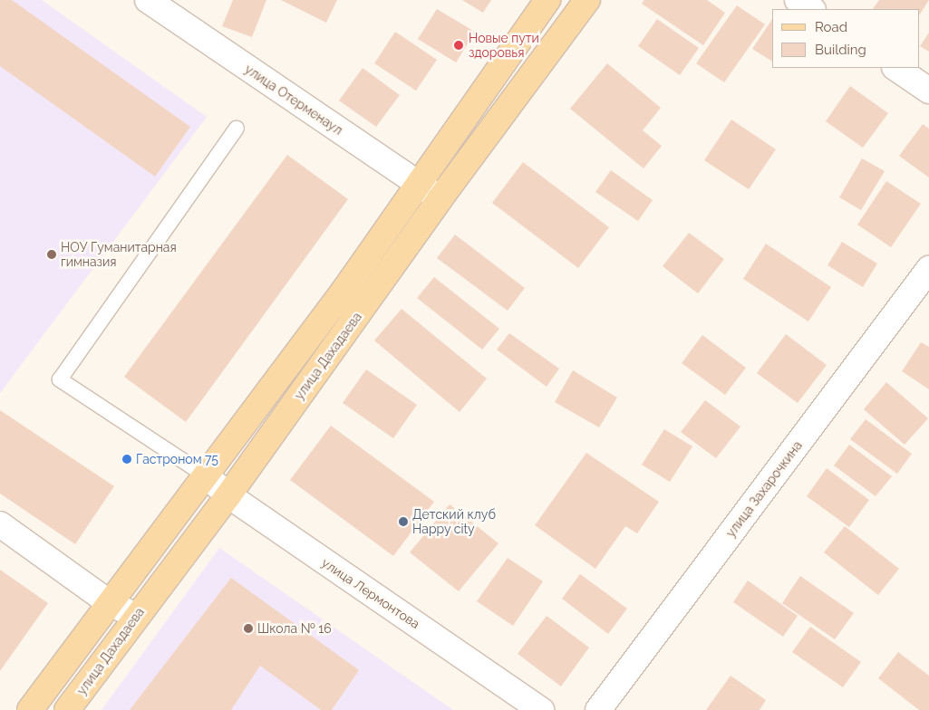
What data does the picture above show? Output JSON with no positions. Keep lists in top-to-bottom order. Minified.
{"streets":{"main road":["улица Дахадаева"],"street":["улица Отерменаул","улица Захарочкина","улица Лермонтова"]},"crossings":[["улица Отерменаул","улица Дахадаева"],["улица Дахадаева","улица Лермонтова"]],"places":["Новые пути здоровья","НОУ Гуманитарная гимназия","Гастроном 75","Детский клуб Happy city","Школа № 16"],"legend":["Road","Building"]}
